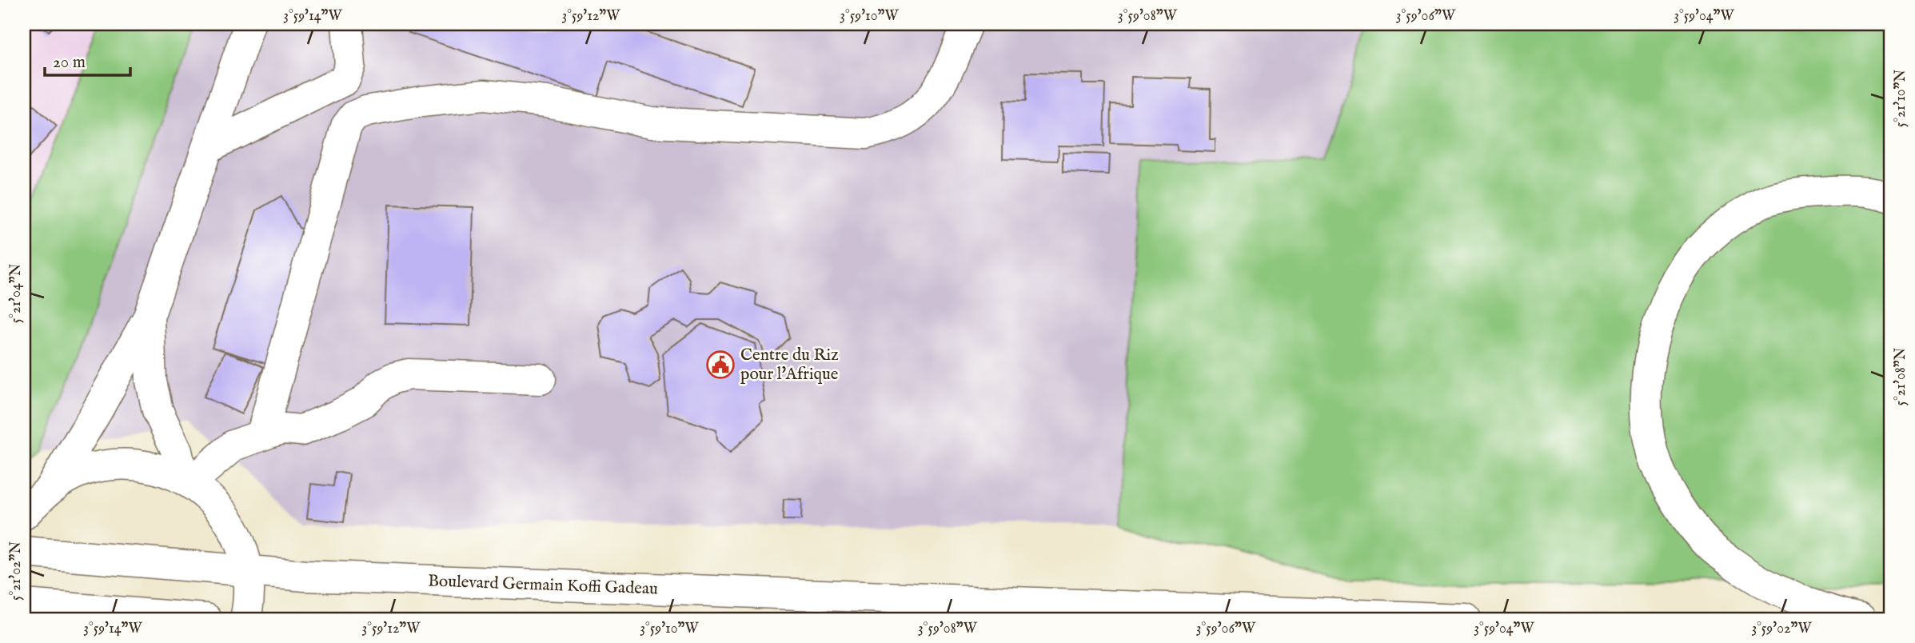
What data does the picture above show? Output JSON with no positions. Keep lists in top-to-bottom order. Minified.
{"streets":{"main road":["Boulevard Germain Koffi Gadeau"]},"places":{"public building":["Centre du Riz pour l'Afrique"]},"scale_bar":"20 m","coordinates":["3°59'14\"W","3°59'12\"W","3°59'10\"W","3°59'08\"W","3°59'06\"W","3°59'04\"W","5°21'10\"N","5°21'04\"N","5°21'08\"N","5°21'02\"N","3°59'02\"W"]}
